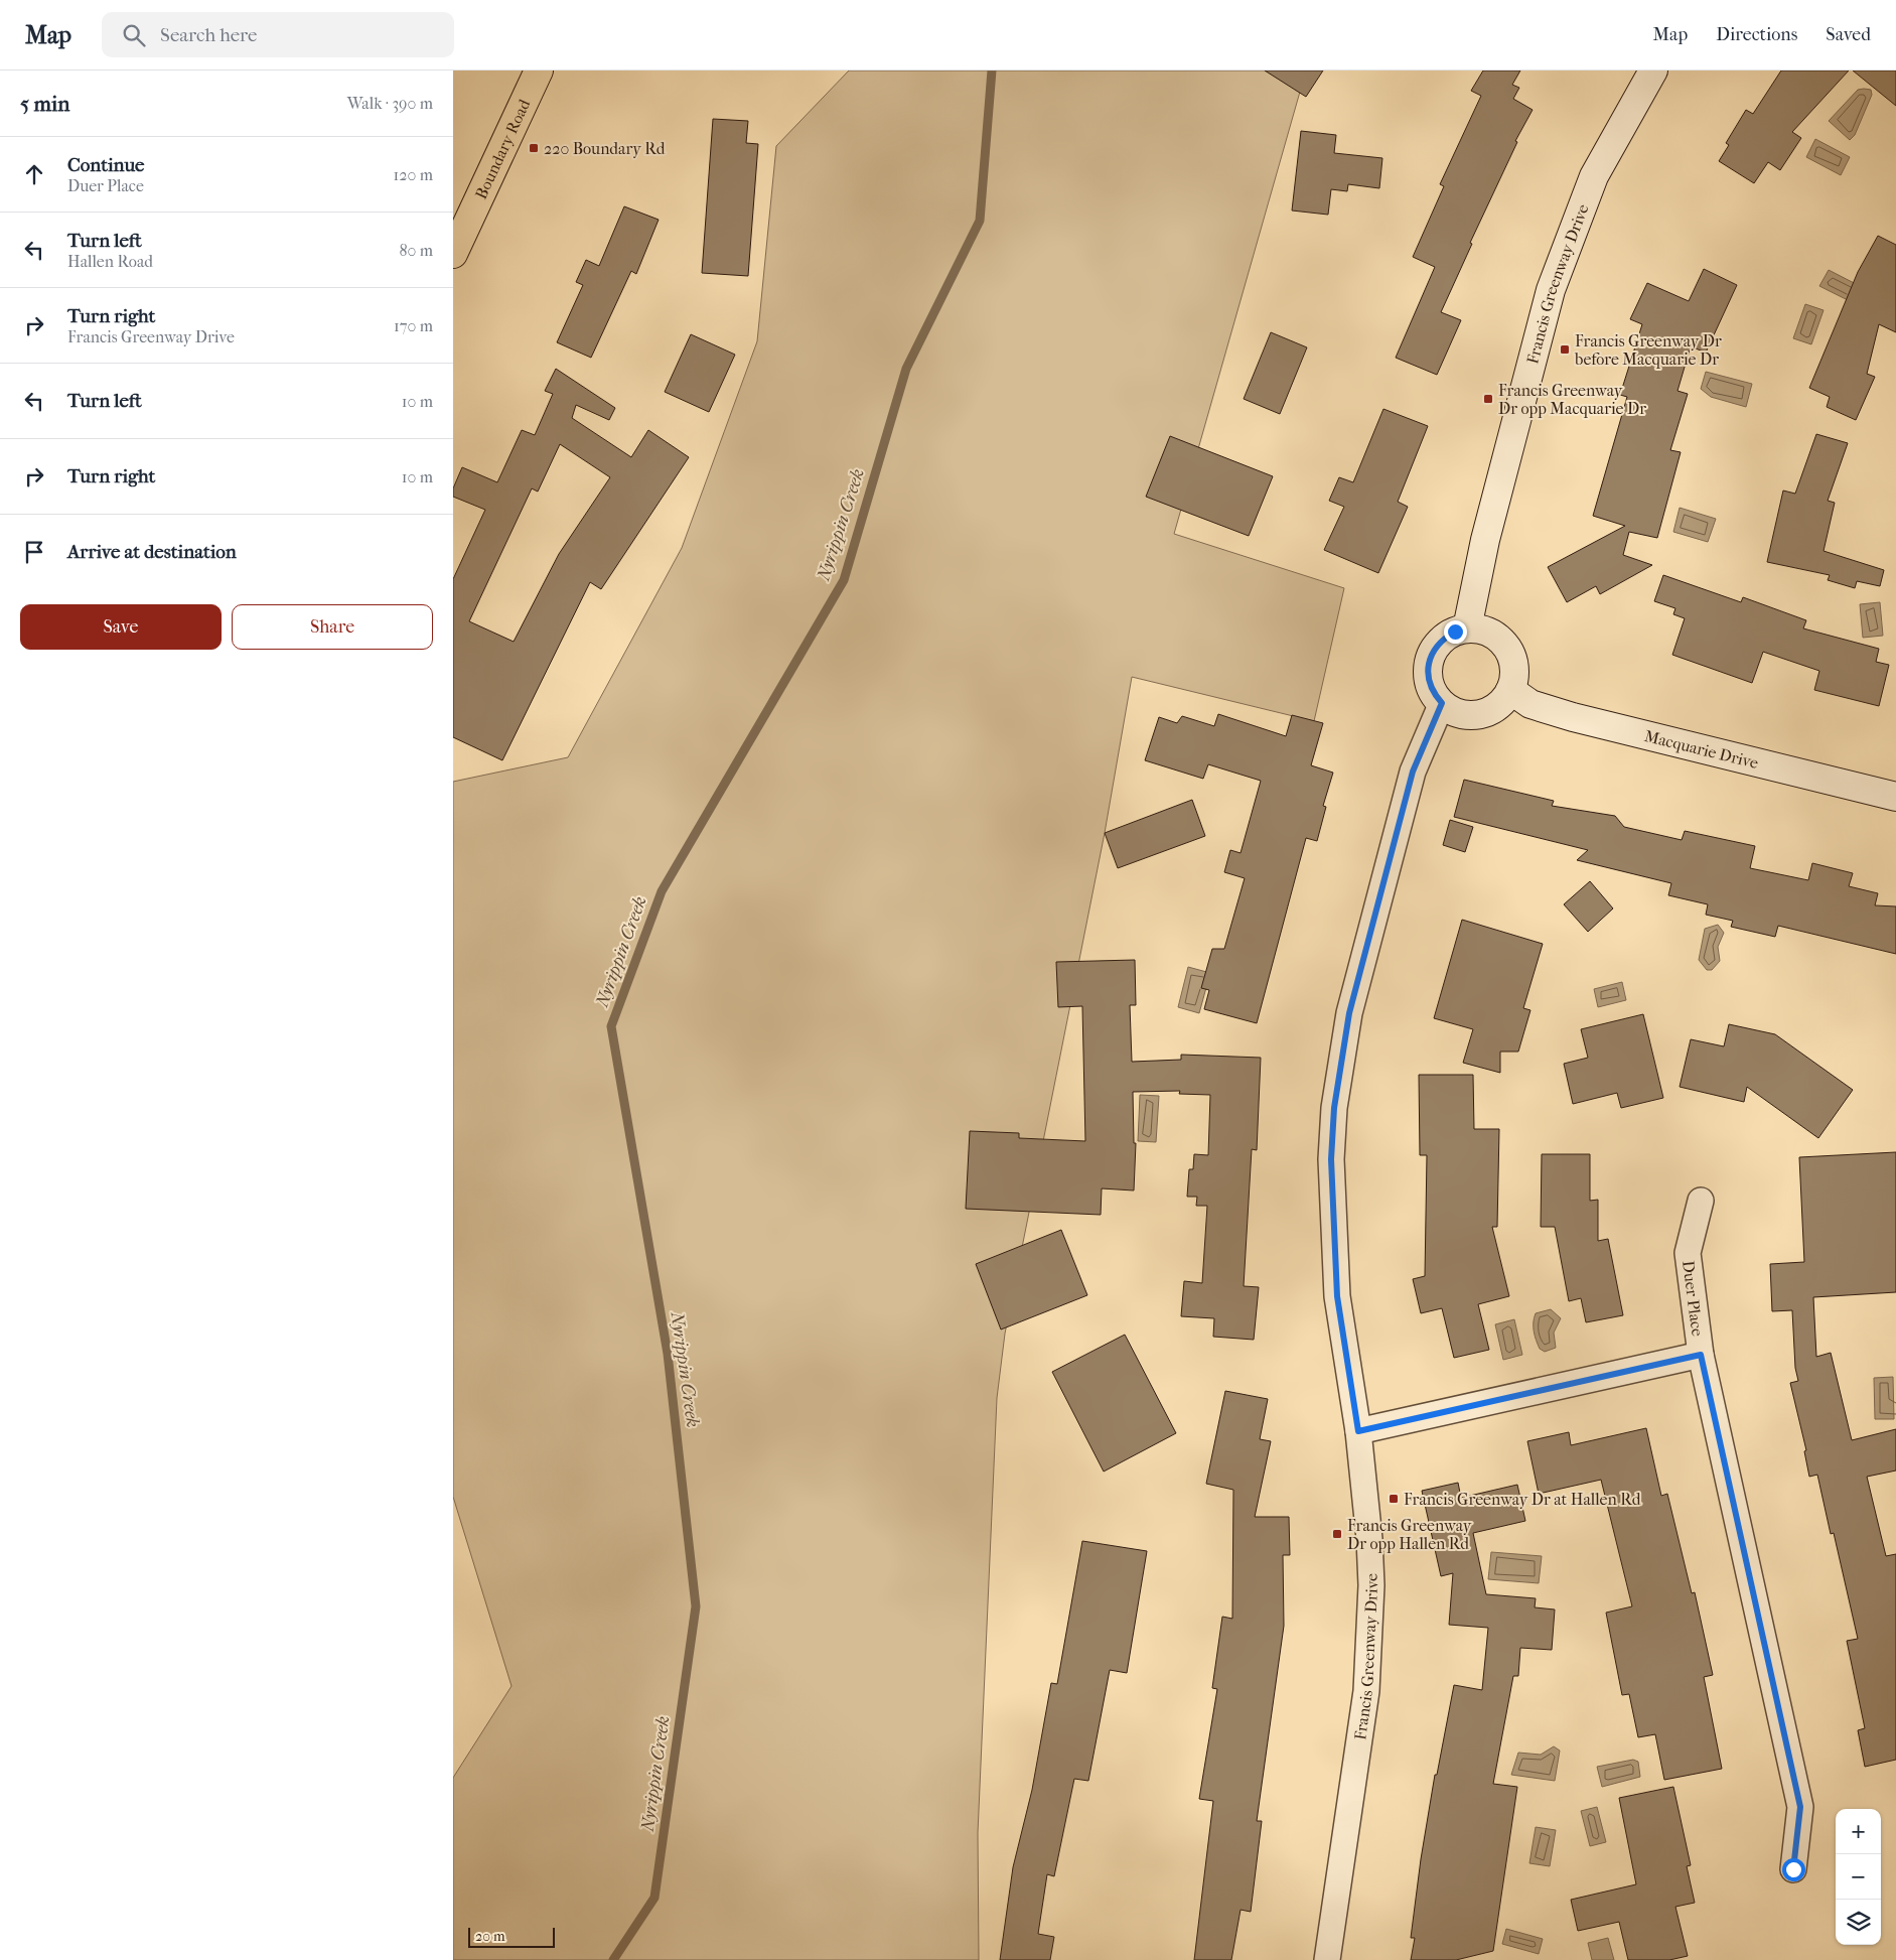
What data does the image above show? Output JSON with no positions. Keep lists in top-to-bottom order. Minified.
{"streets":{"main road":["Boundary Road","Francis Greenway Drive","Macquarie Drive"],"street":["Duer Place"]},"crossings":[["Francis Greenway Drive","Macquarie Drive"]],"water":["Nyrippin Creek"],"places":{"transit":["220 Boundary Rd","Francis Greenway Dr before Macquarie Dr","Francis Greenway Dr opp Macquarie Dr","Francis Greenway Dr at Hallen Rd","Francis Greenway Dr opp Hallen Rd"]},"scale_bar":"20 m","page":{"header":"Map","search":"Search here","nav":["Map","Directions","Saved"],"heading":["5 min","Walk · 390 m"],"list":[["Continue","Duer Place","120 m"],["Turn left","Hallen Road","80 m"],["Turn right","Francis Greenway Drive","170 m"],["Turn left","10 m"],["Turn right","10 m"],"Arrive at destination"],"buttons":["Save","Share"],"map_buttons":["+","−"],"scale":"20 m"}}
